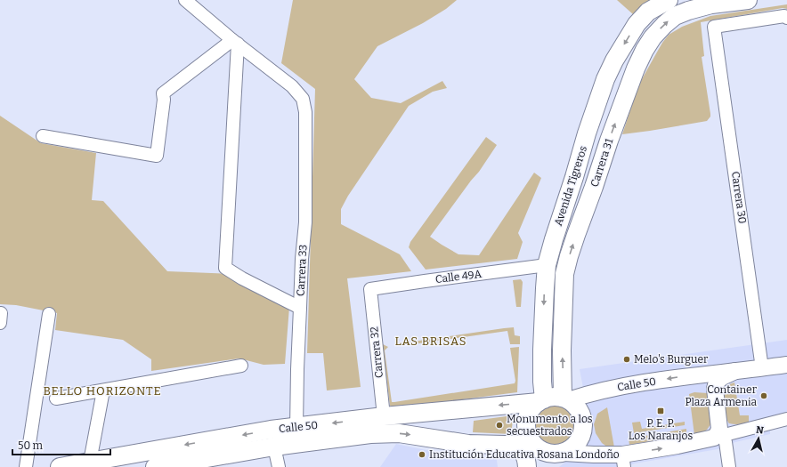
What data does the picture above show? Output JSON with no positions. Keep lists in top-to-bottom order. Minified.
{"streets":{"main road":["Carrera 31","Avenida Tigreros","Calle 50"],"street":["Carrera 30","Carrera 33","Calle 49A","Carrera 32"]},"crossings":[["Carrera 31","Avenida Tigreros"],["Carrera 31","Calle 50"],["Avenida Tigreros","Calle 49A"],["Avenida Tigreros","Calle 50"],["Carrera 30","Calle 50"],["Carrera 33","Calle 50"],["Calle 49A","Carrera 32"],["Carrera 32","Calle 50"]],"one_way":["Carrera 31","Avenida Tigreros"],"districts":["LAS BRISAS","BELLO HORIZONTE"],"places":{"other":["Melo's Burguer","Container Plaza Armenia","Monumento a los secuestrados","Institución Educativa Rosana Londoño"],"transit":["P. E. P. Los Naranjos"]},"scale_bar":"50 m","north":"top"}
